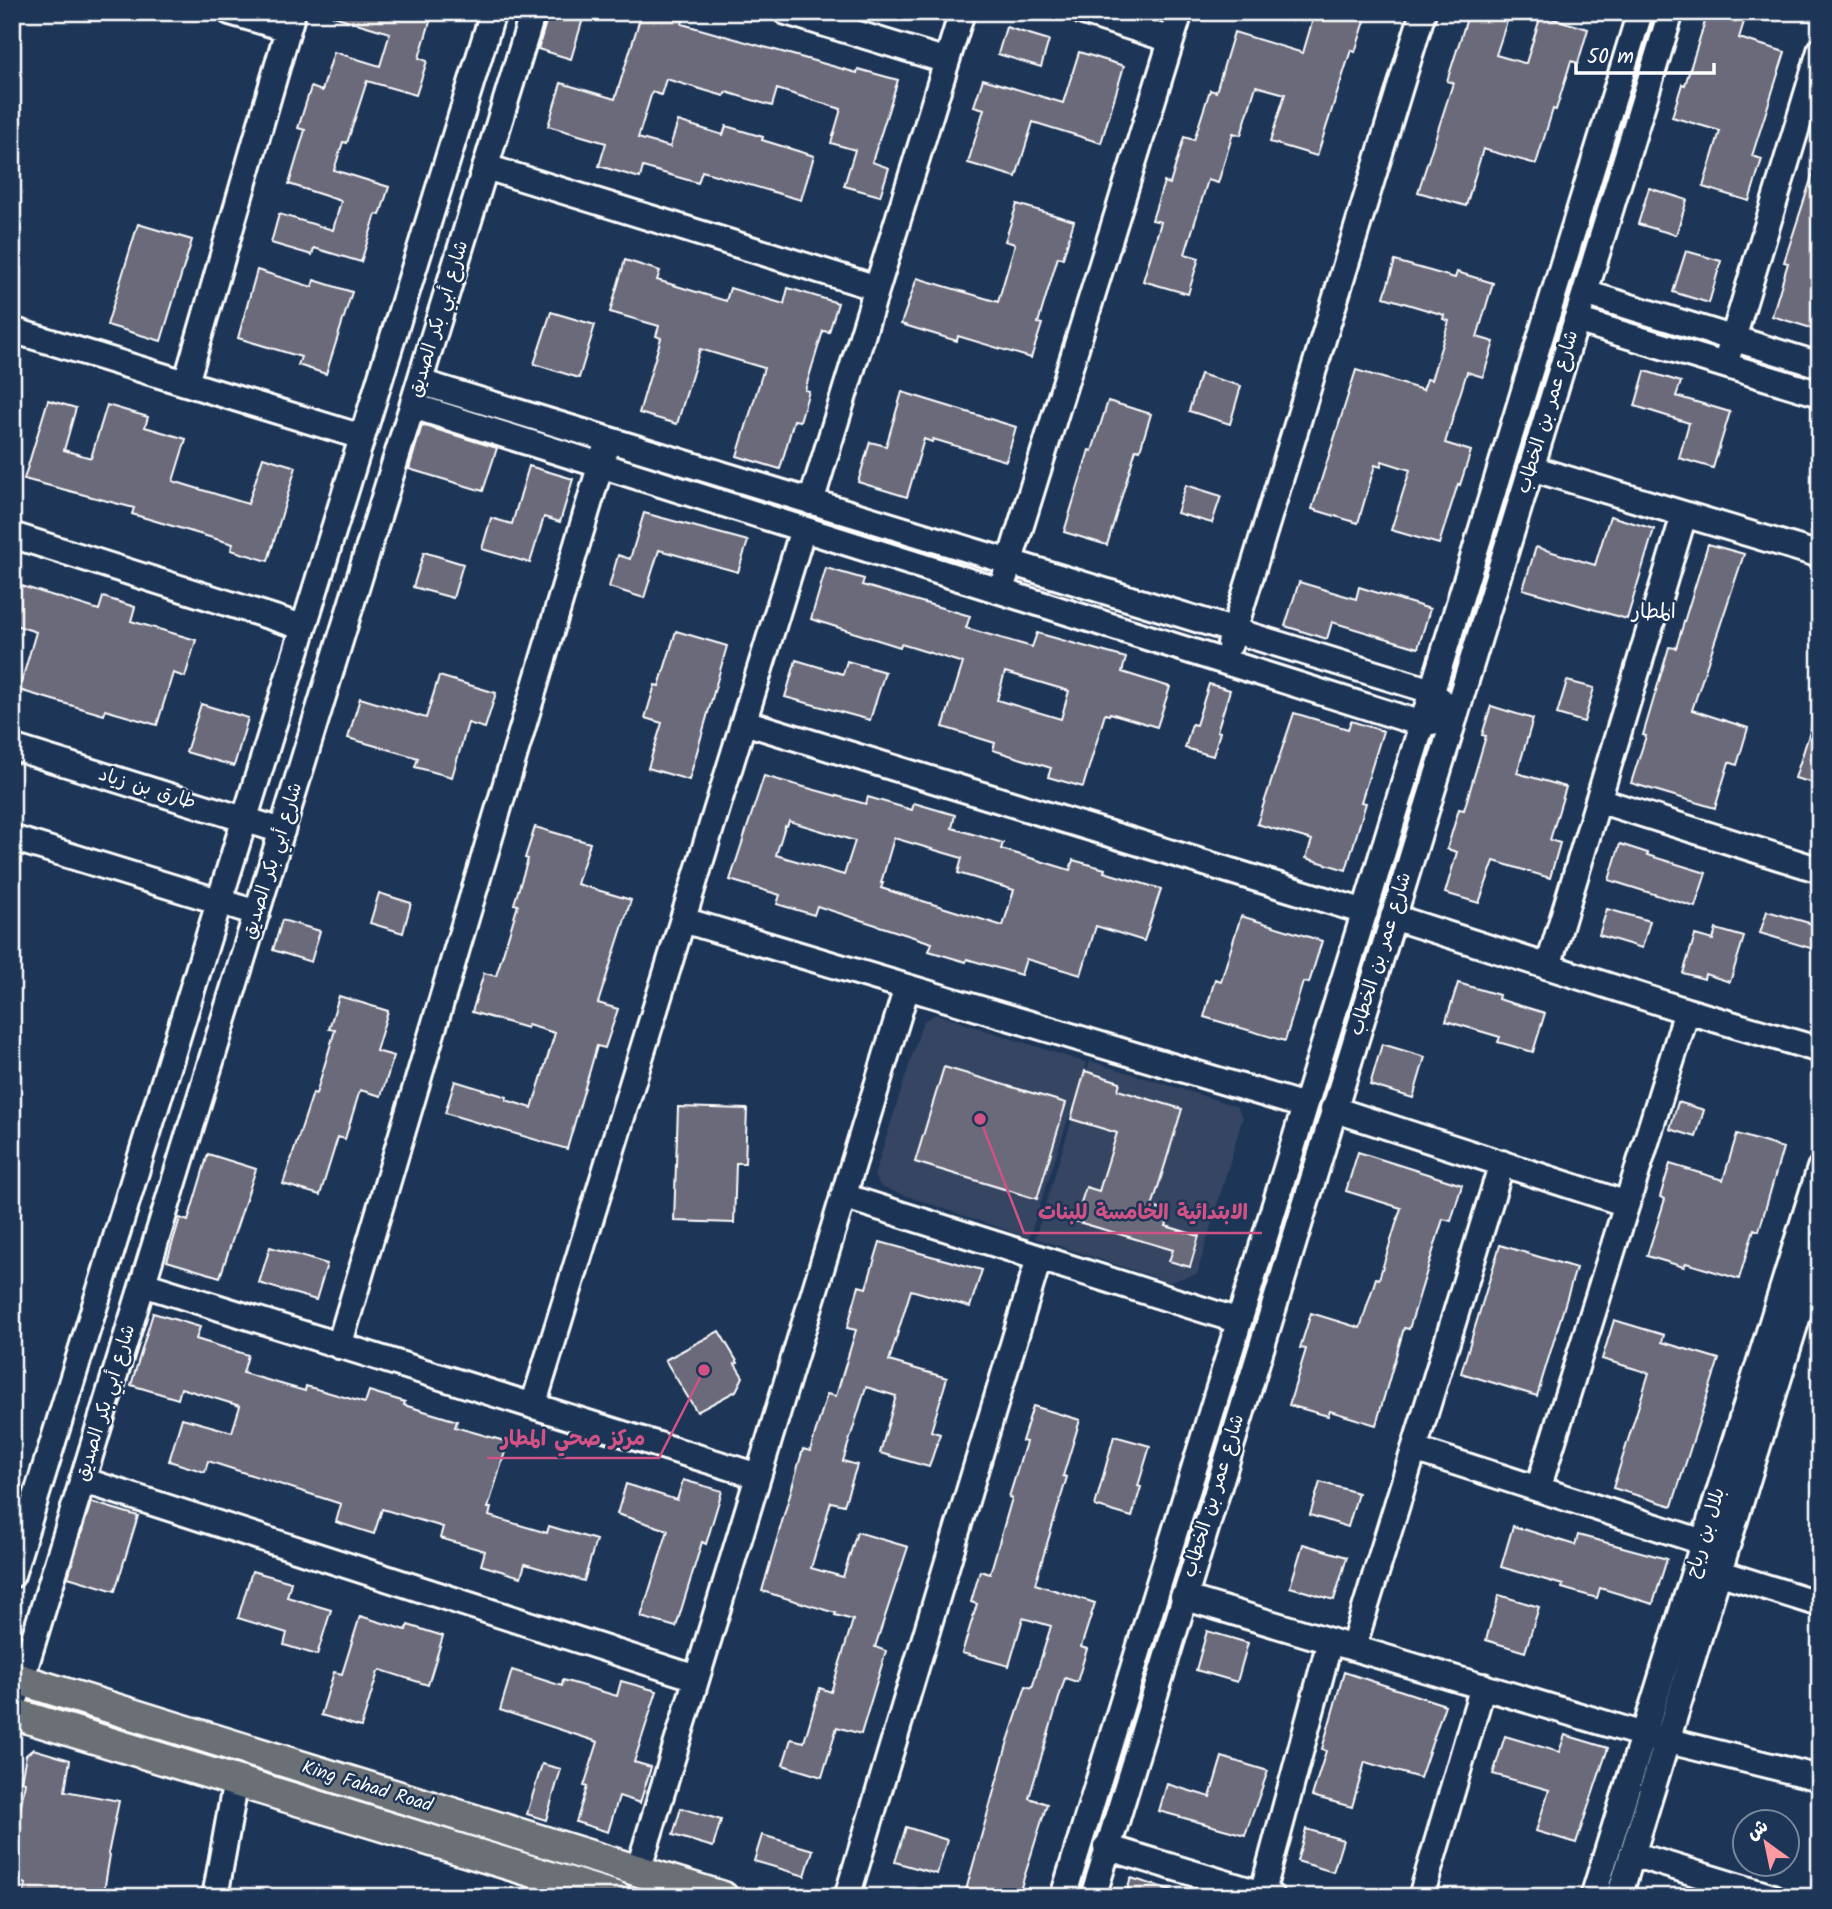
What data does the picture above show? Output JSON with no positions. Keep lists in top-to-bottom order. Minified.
{"streets":{"main road":["King Fahad Road"],"street":["شارع أبي بكر الصديق","شارع عمر بن الخطاب","طارق بن زياد","بلال بن رباح"]},"crossings":[["شارع أبي بكر الصديق","طارق بن زياد"],["شارع أبي بكر الصديق","King Fahad Road"]],"districts":["المطار"],"places":["الابتدائية الخامسة للبنات","مركز صحي المطار"],"scale_bar":"50 m","north":"top left"}
